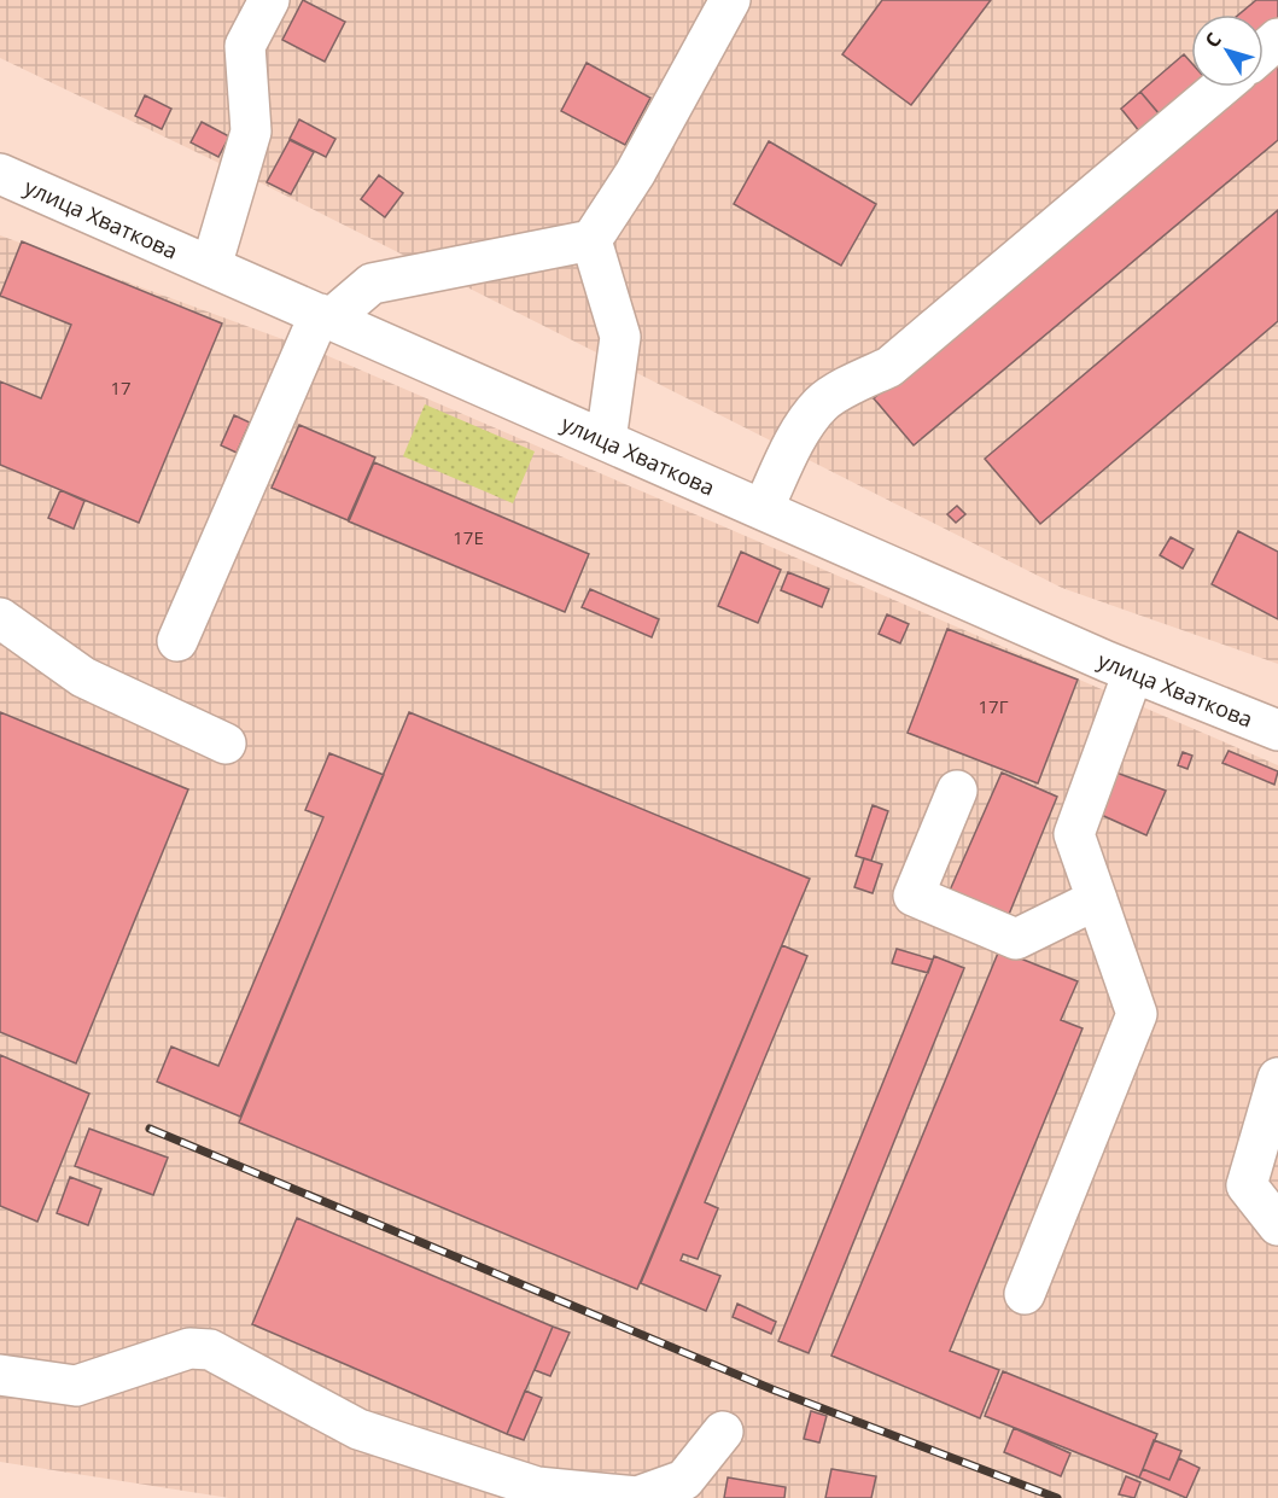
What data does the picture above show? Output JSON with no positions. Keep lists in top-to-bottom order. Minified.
{"streets":{"street":["улица Хваткова"]},"house_numbers":["17","17Е","17Г"],"north":"top left"}
